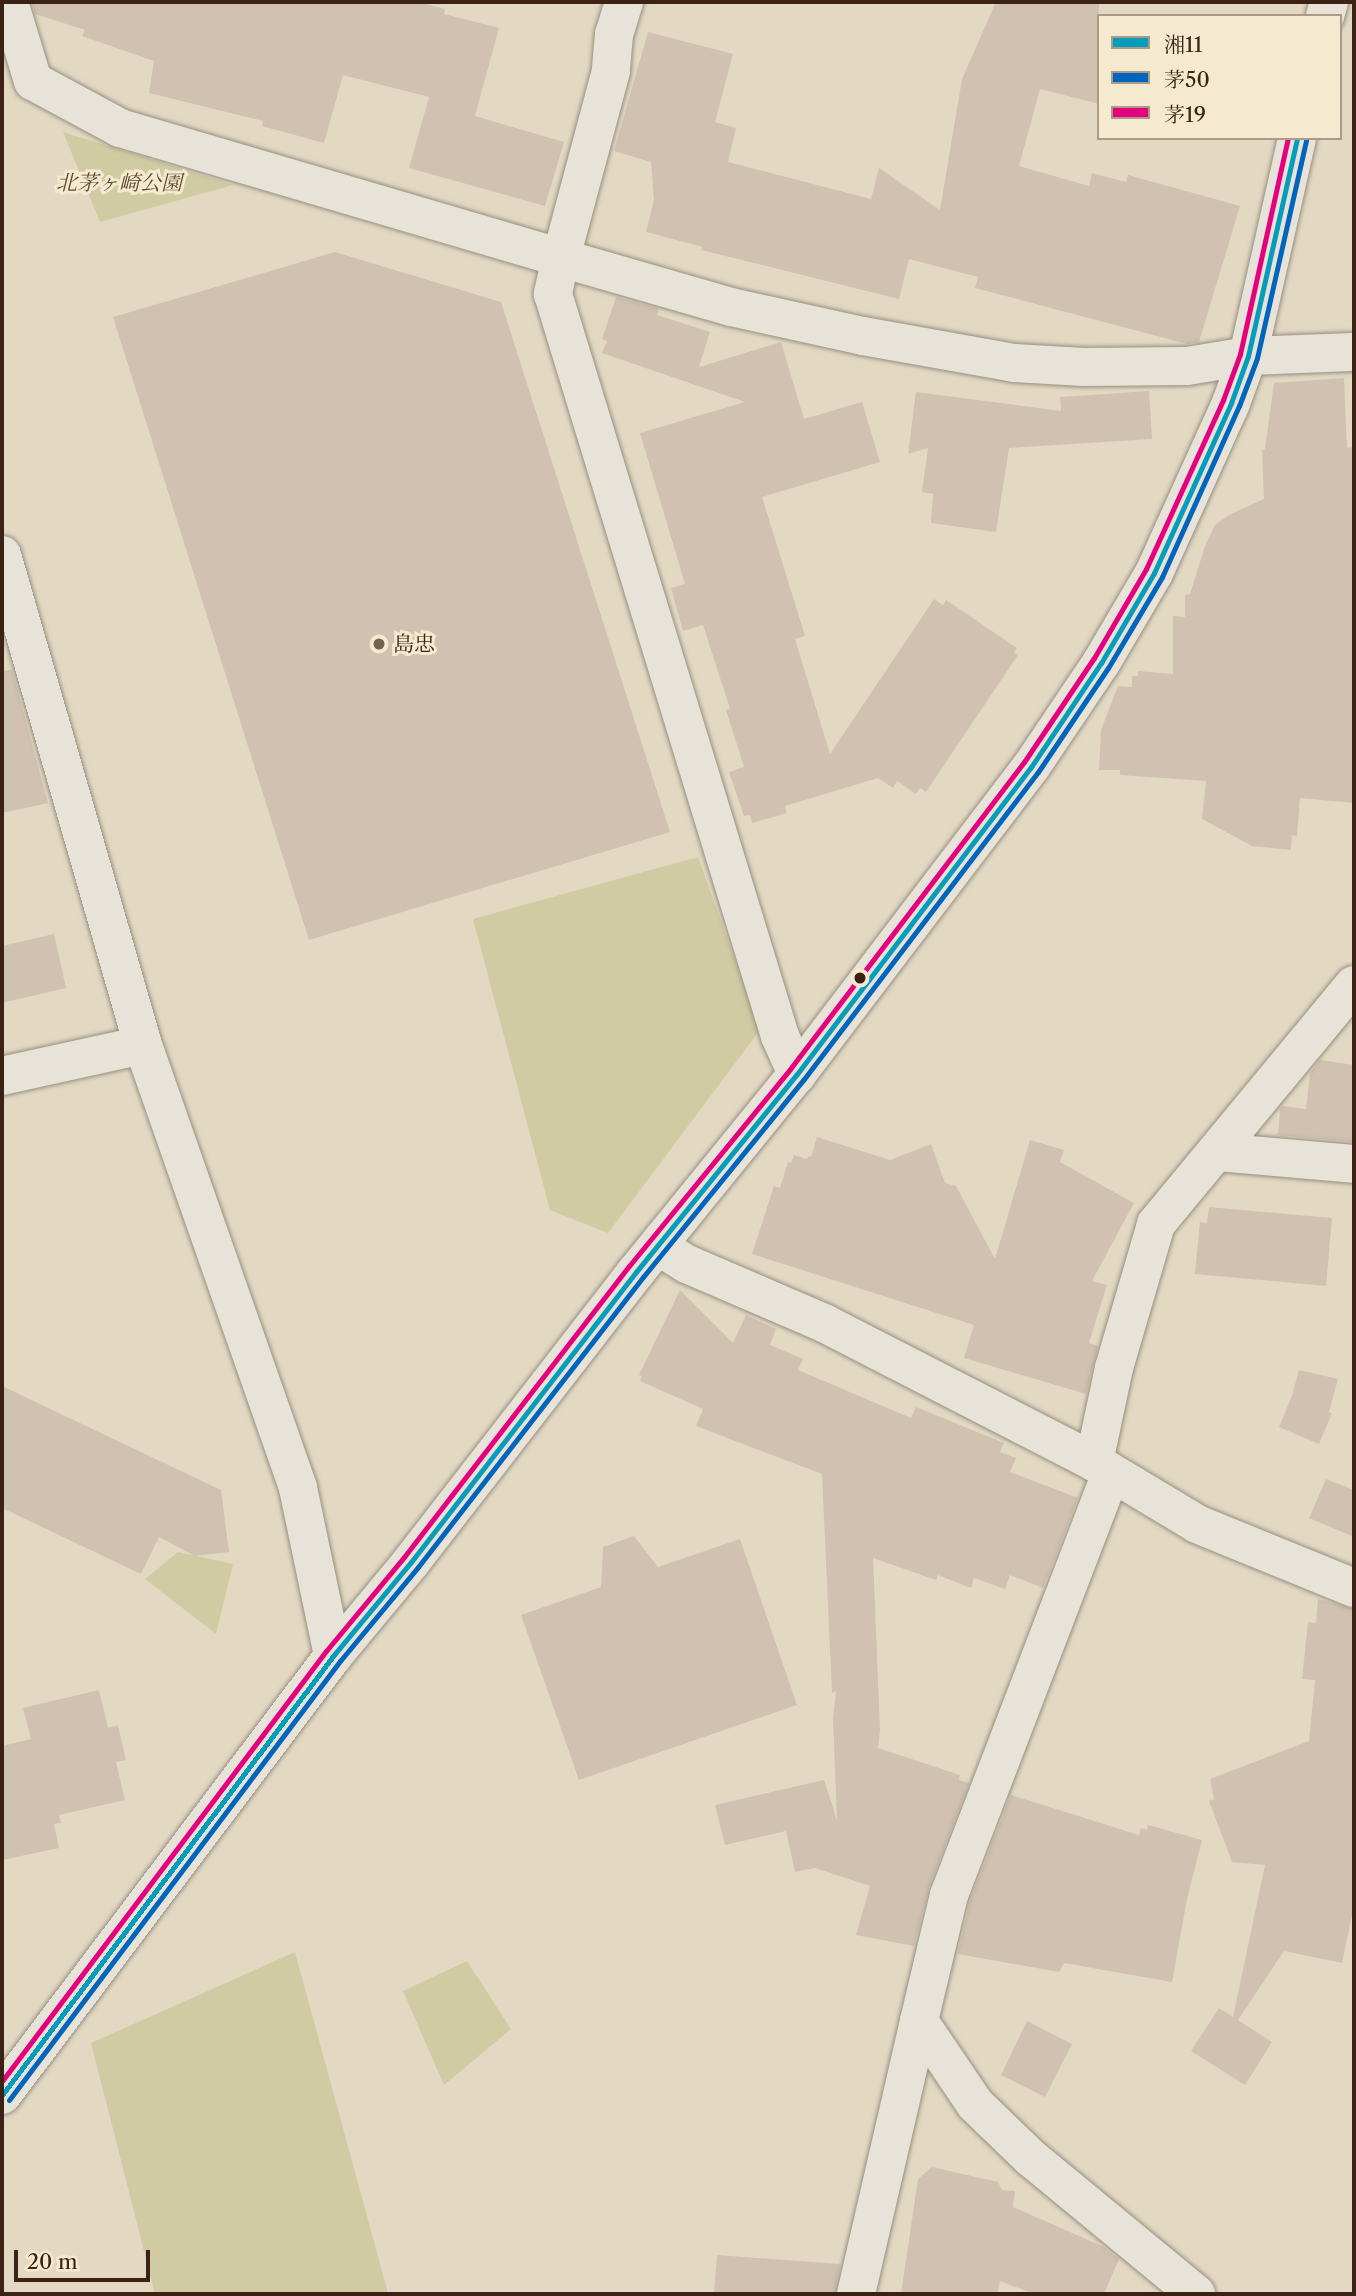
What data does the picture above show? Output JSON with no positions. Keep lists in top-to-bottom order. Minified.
{"parks":["北茅ヶ崎公園"],"places":["島忠"],"lines":["transit line 湘11","transit line 茅50","transit line 茅19"],"legend":["湘11","茅50","茅19"],"scale_bar":"20 m"}
